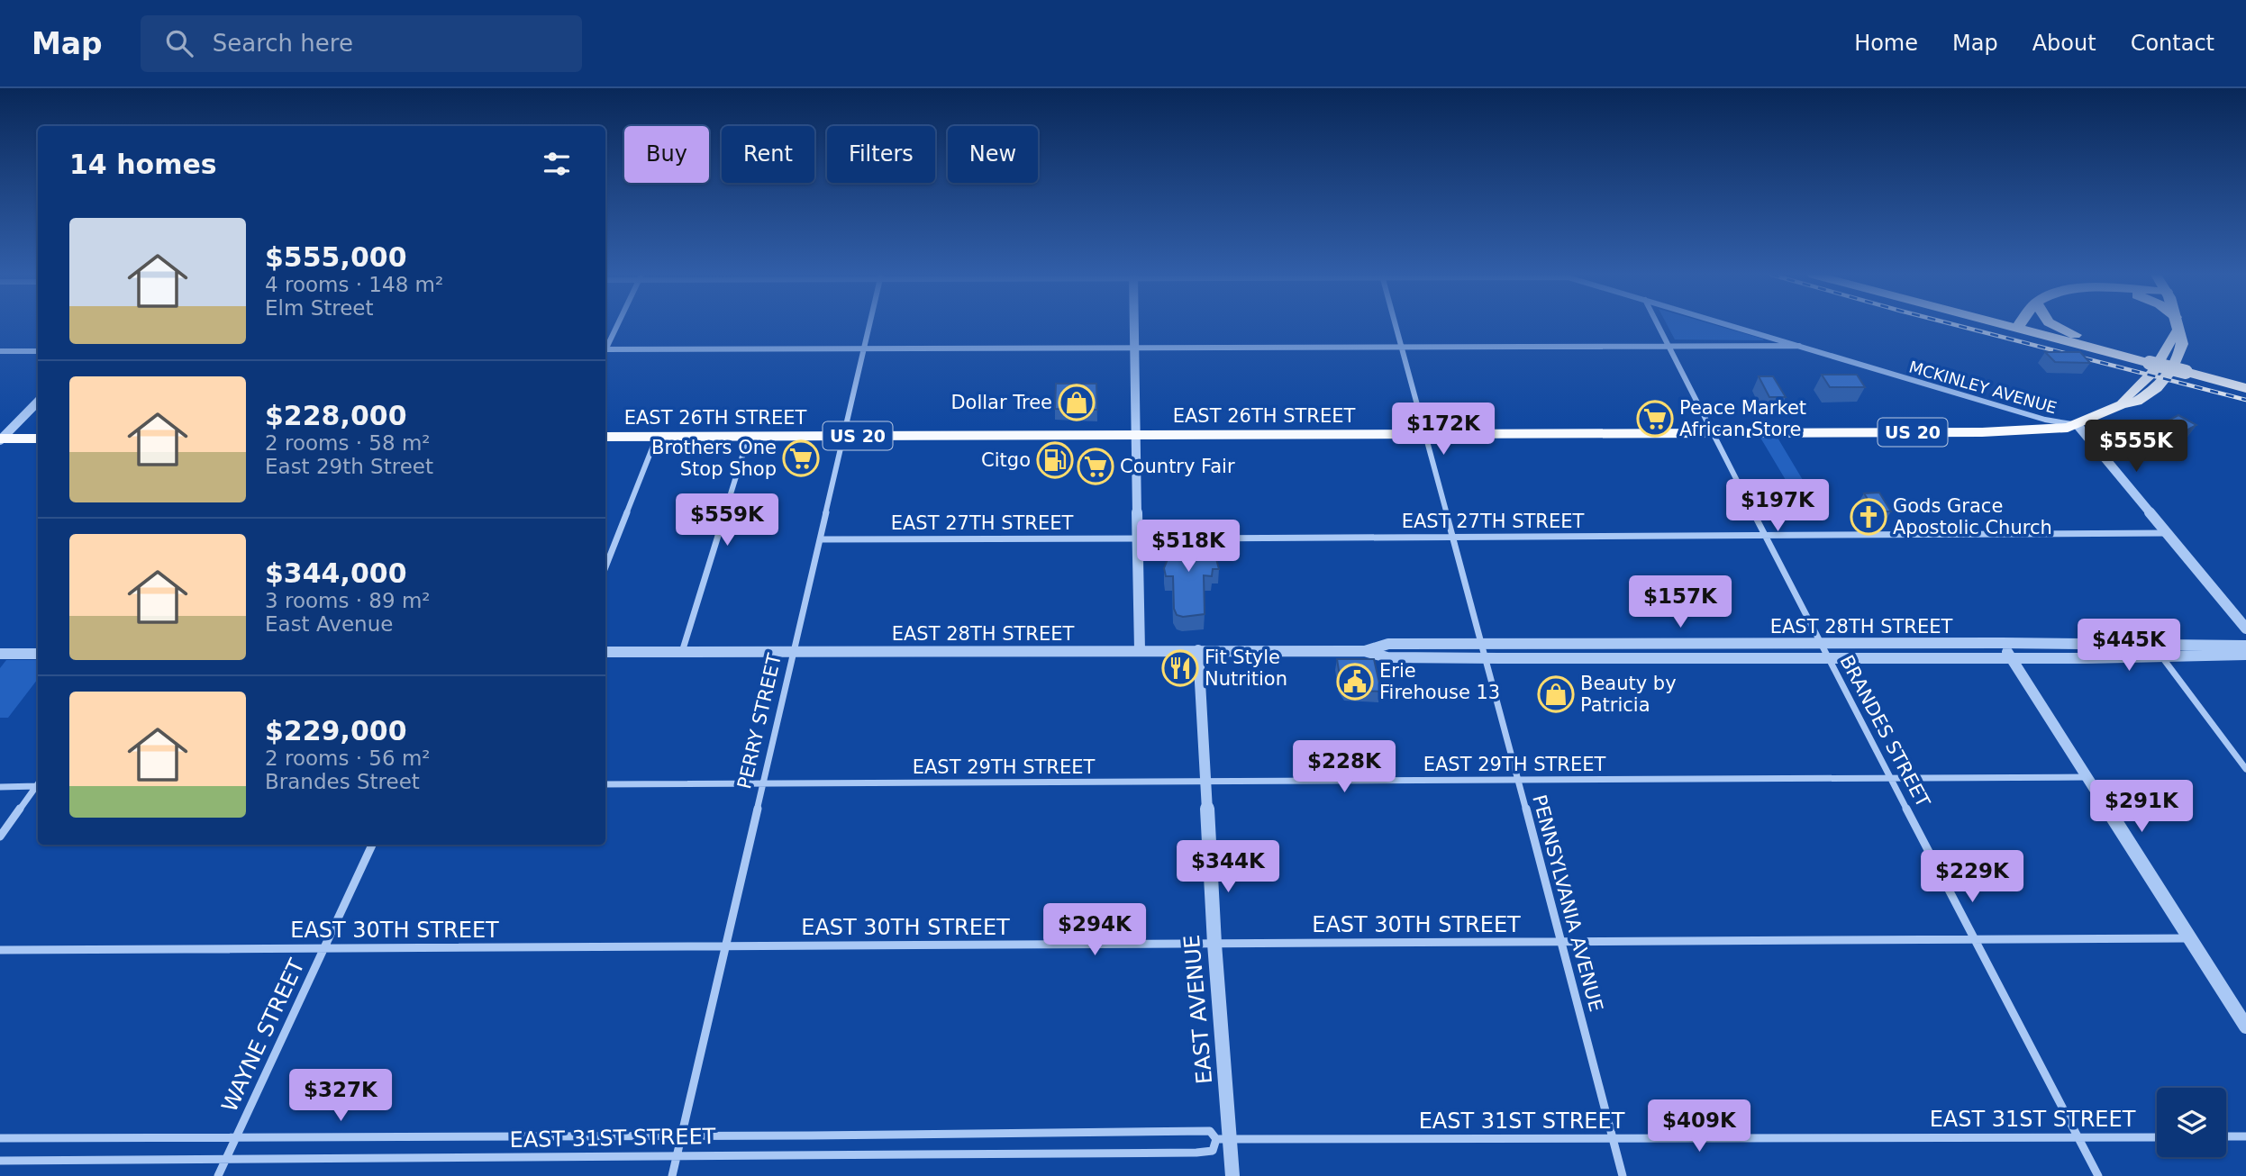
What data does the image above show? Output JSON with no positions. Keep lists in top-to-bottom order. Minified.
{"streets":{"main road":["EAST 26TH STREET","US 20"],"street":["MCKINLEY AVENUE","EAST 27TH STREET","EAST 28TH STREET","PERRY STREET","BRANDES STREET","EAST 29TH STREET","PENNSYLVANIA AVENUE","EAST 30TH STREET","EAST AVENUE","WAYNE STREET","EAST 31ST STREET"]},"crossings":[["MCKINLEY AVENUE","EAST 26TH STREET"],["MCKINLEY AVENUE","US 20"],["EAST 26TH STREET","US 20"],["EAST 26TH STREET","PERRY STREET"],["EAST 26TH STREET","BRANDES STREET"],["EAST 26TH STREET","PENNSYLVANIA AVENUE"],["EAST 27TH STREET","PERRY STREET"],["EAST 27TH STREET","BRANDES STREET"],["EAST 27TH STREET","PENNSYLVANIA AVENUE"],["EAST 28TH STREET","PERRY STREET"],["EAST 28TH STREET","BRANDES STREET"],["EAST 28TH STREET","PENNSYLVANIA AVENUE"],["EAST 28TH STREET","EAST AVENUE"],["PERRY STREET","EAST 29TH STREET"],["PERRY STREET","EAST 30TH STREET"],["PERRY STREET","EAST 31ST STREET"],["BRANDES STREET","EAST 29TH STREET"],["BRANDES STREET","EAST 30TH STREET"],["BRANDES STREET","EAST 31ST STREET"],["EAST 29TH STREET","PENNSYLVANIA AVENUE"],["EAST 29TH STREET","EAST AVENUE"],["PENNSYLVANIA AVENUE","EAST 30TH STREET"],["PENNSYLVANIA AVENUE","EAST 31ST STREET"],["EAST 30TH STREET","EAST AVENUE"],["EAST 30TH STREET","WAYNE STREET"],["EAST AVENUE","EAST 31ST STREET"],["WAYNE STREET","EAST 31ST STREET"]],"places":{"shop":["Dollar Tree","Beauty by Patricia"],"supermarket":["Peace Market African Store","Brothers One Stop Shop","Country Fair"],"fuel station":["Citgo"],"church":["Gods Grace Apostolic Church"],"restaurant":["Fit Style Nutrition"],"public building":["Erie Firehouse 13"]},"page":{"header":"Map","search":"Search here","nav":["Home","Map","About","Contact"],"chip":["Buy","Rent","Filters","New"],"heading":"14 homes","list":[{"name":"$555,000","note":"4 rooms · 148 m² · Elm Street"},{"name":"$228,000","note":"2 rooms · 58 m² · East 29th Street"},{"name":"$344,000","note":"3 rooms · 89 m² · East Avenue"},{"name":"$229,000","note":"2 rooms · 56 m² · Brandes Street"}],"price":["$172K","$555K","$197K","$559K","$518K","$157K","$445K","$228K","$291K","$344K","$229K","$294K","$327K","$409K"]}}
